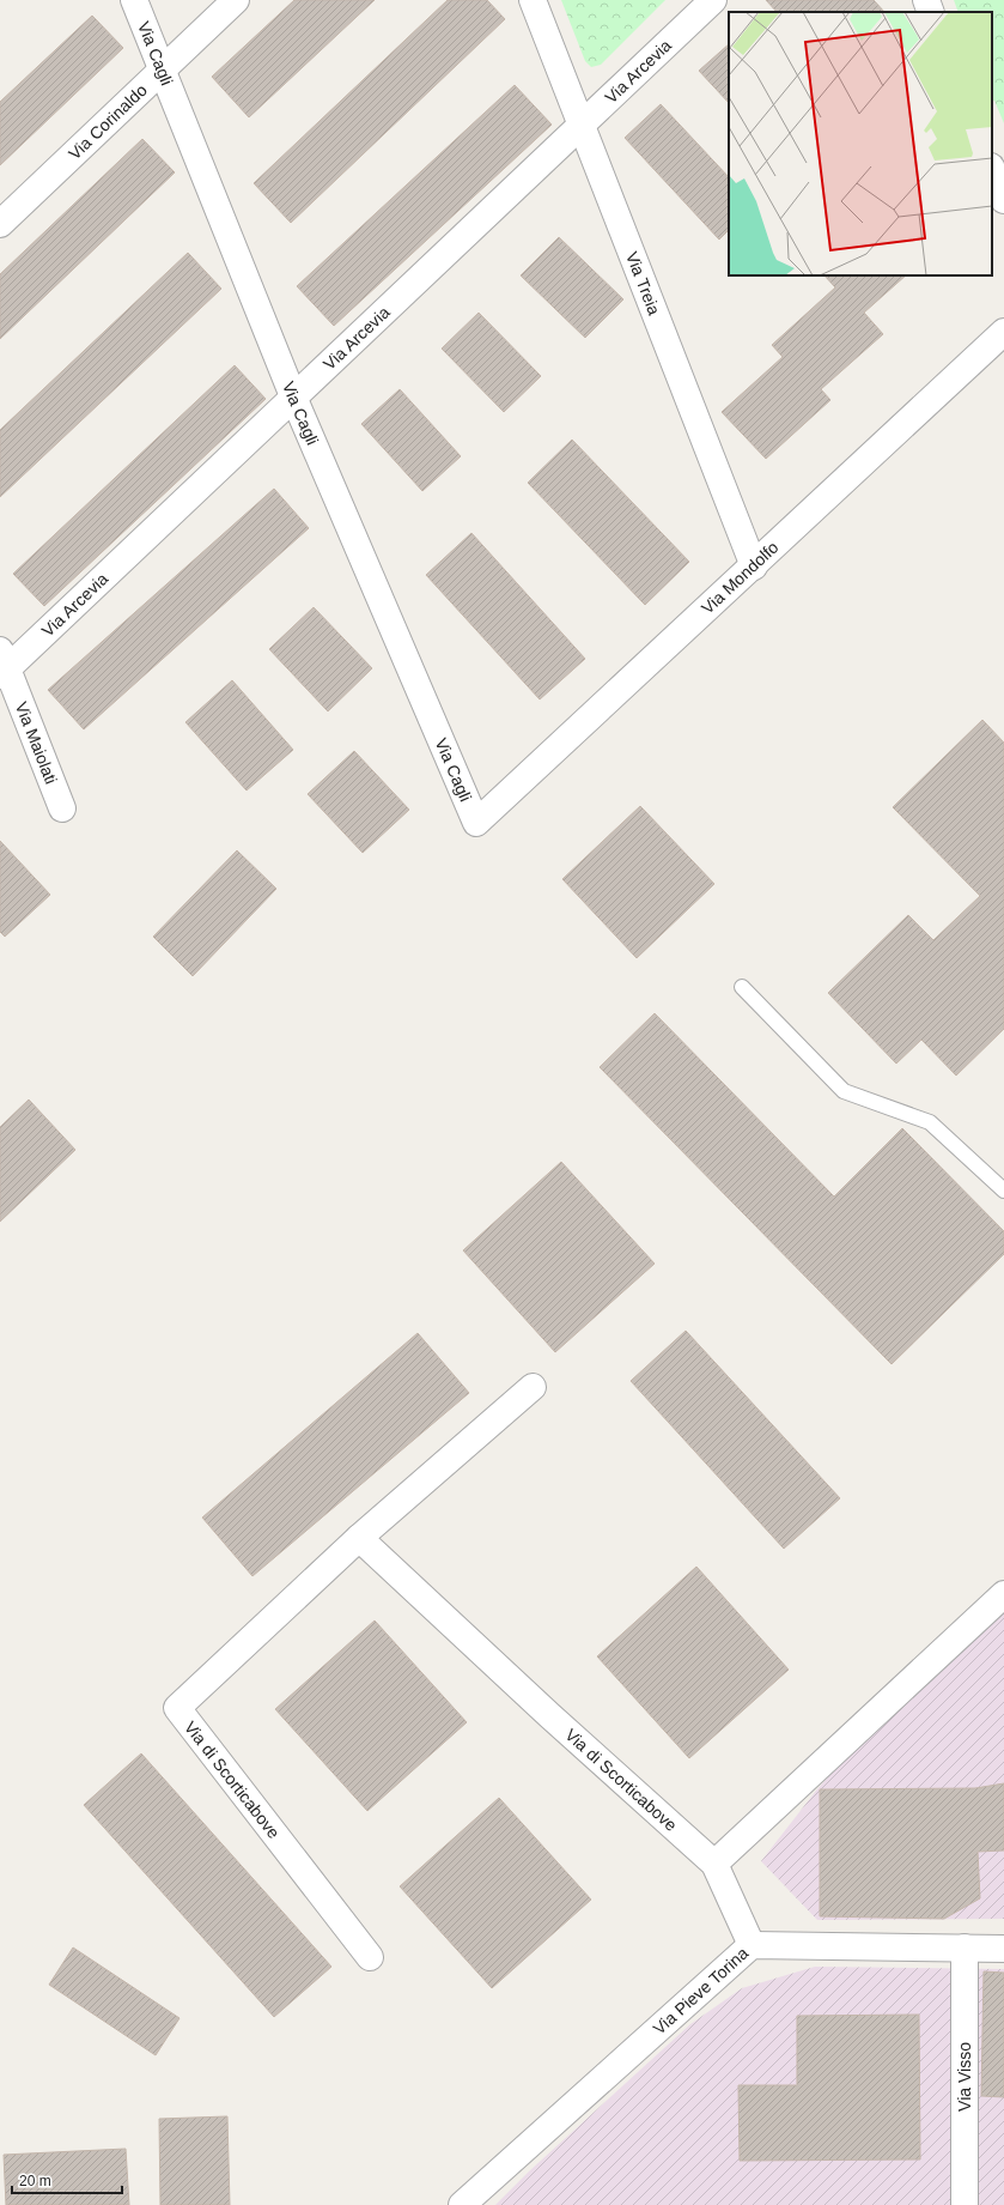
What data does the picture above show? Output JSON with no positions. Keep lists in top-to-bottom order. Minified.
{"streets":{"street":["Via Cagli","Via Arcevia","Via Corinaldo","Via Treia","Via Mondolfo","Via Maiolati","Via di Scorticabove","Via Pieve Torina","Via Visso"]},"crossings":[["Via Cagli","Via Arcevia"],["Via Cagli","Via Corinaldo"],["Via Cagli","Via Mondolfo"],["Via Arcevia","Via Treia"],["Via Arcevia","Via Maiolati"],["Via Treia","Via Mondolfo"],["Via di Scorticabove","Via Pieve Torina"],["Via Pieve Torina","Via Visso"]],"scale_bar":"20 m"}
